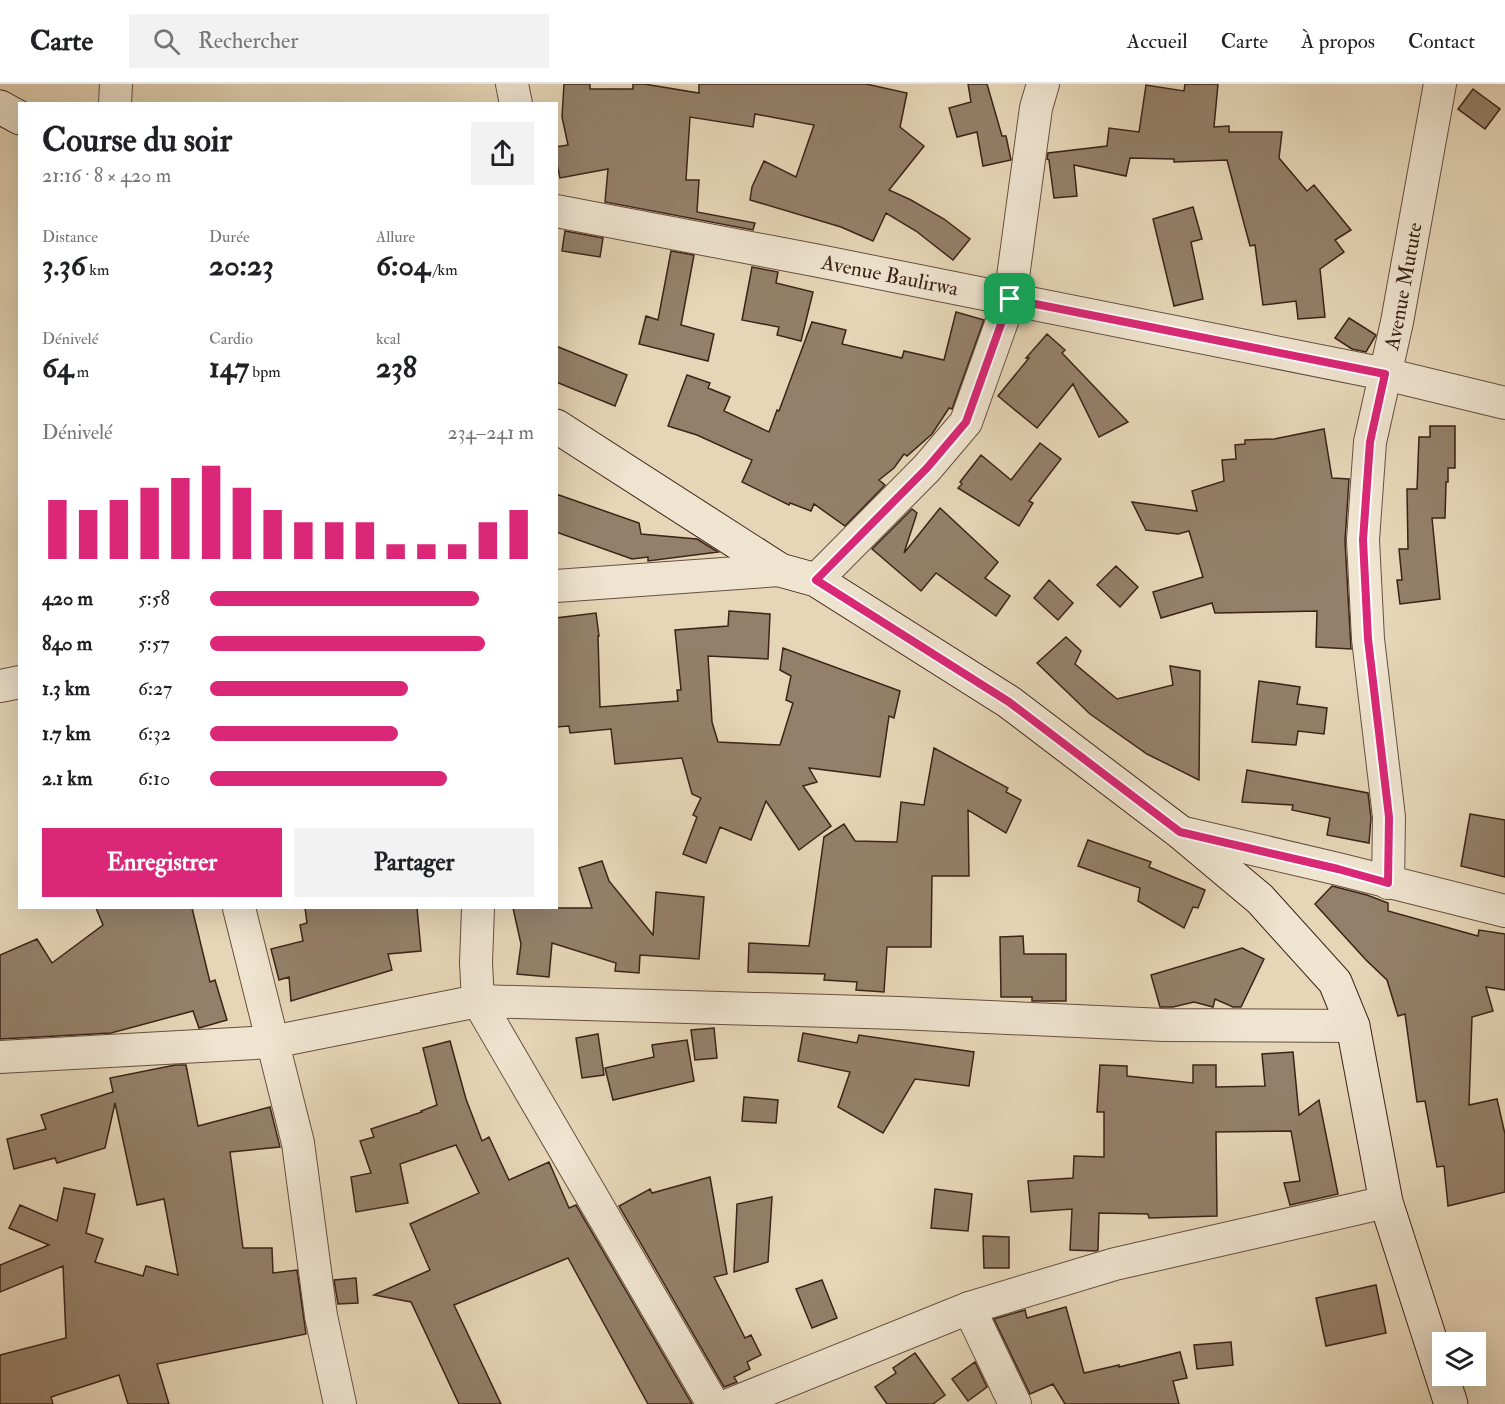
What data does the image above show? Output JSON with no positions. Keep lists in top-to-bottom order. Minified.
{"streets":{"street":["Avenue Baulirwa","Avenue Mutute"]},"crossings":[["Avenue Baulirwa","Avenue Mutute"]],"page":{"header":"Carte","search":"Rechercher","nav":["Accueil","Carte","À propos","Contact"],"heading":["Course du soir","21:16 · 8 × 420 m"],"stats":[["Distance","3.36 km"],["Durée","20:23"],["Allure","6:04 /km"],["Dénivelé","64 m"],["Cardio","147 bpm"],["kcal","238"]],"chart":["Dénivelé","234–241 m"],"list":[{"name":"420 m","note":"5:58"},{"name":"840 m","note":"5:57"},{"name":"1.3 km","note":"6:27"},{"name":"1.7 km","note":"6:32"},{"name":"2.1 km","note":"6:10"}],"buttons":["Enregistrer","Partager"]}}
